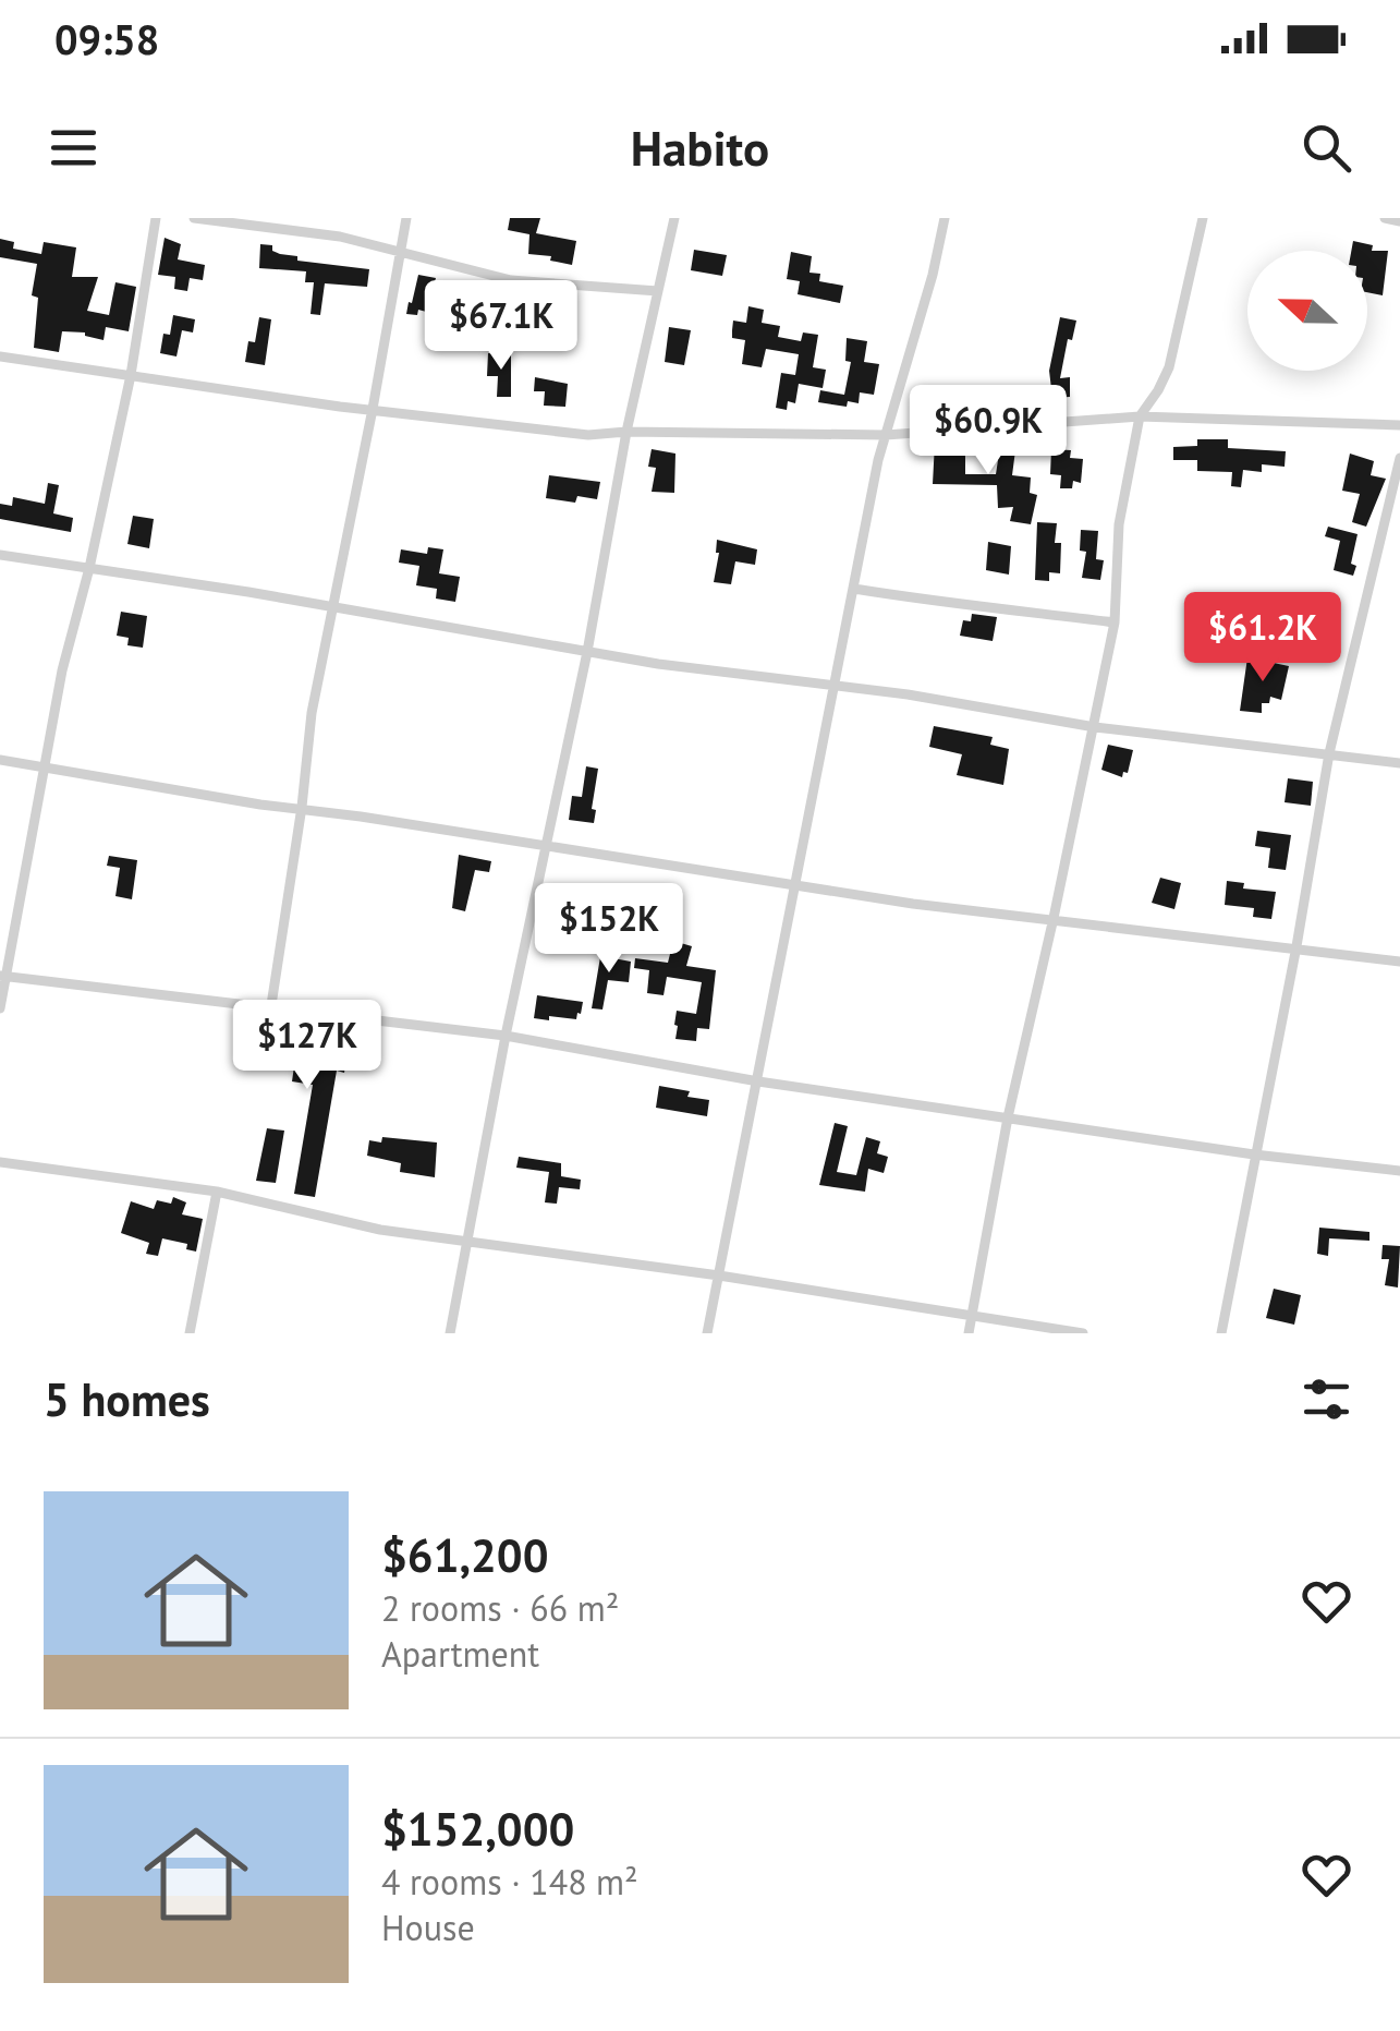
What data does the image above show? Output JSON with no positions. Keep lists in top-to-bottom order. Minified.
{"north":"left","page":{"status":"09:58","header":"Habito","price":["$67.1K","$60.9K","$61.2K","$152K","$127K"],"heading":"5 homes","list":[{"name":"$61,200","note":"2 rooms · 66 m² · Apartment"},{"name":"$152,000","note":"4 rooms · 148 m² · House"}]}}
